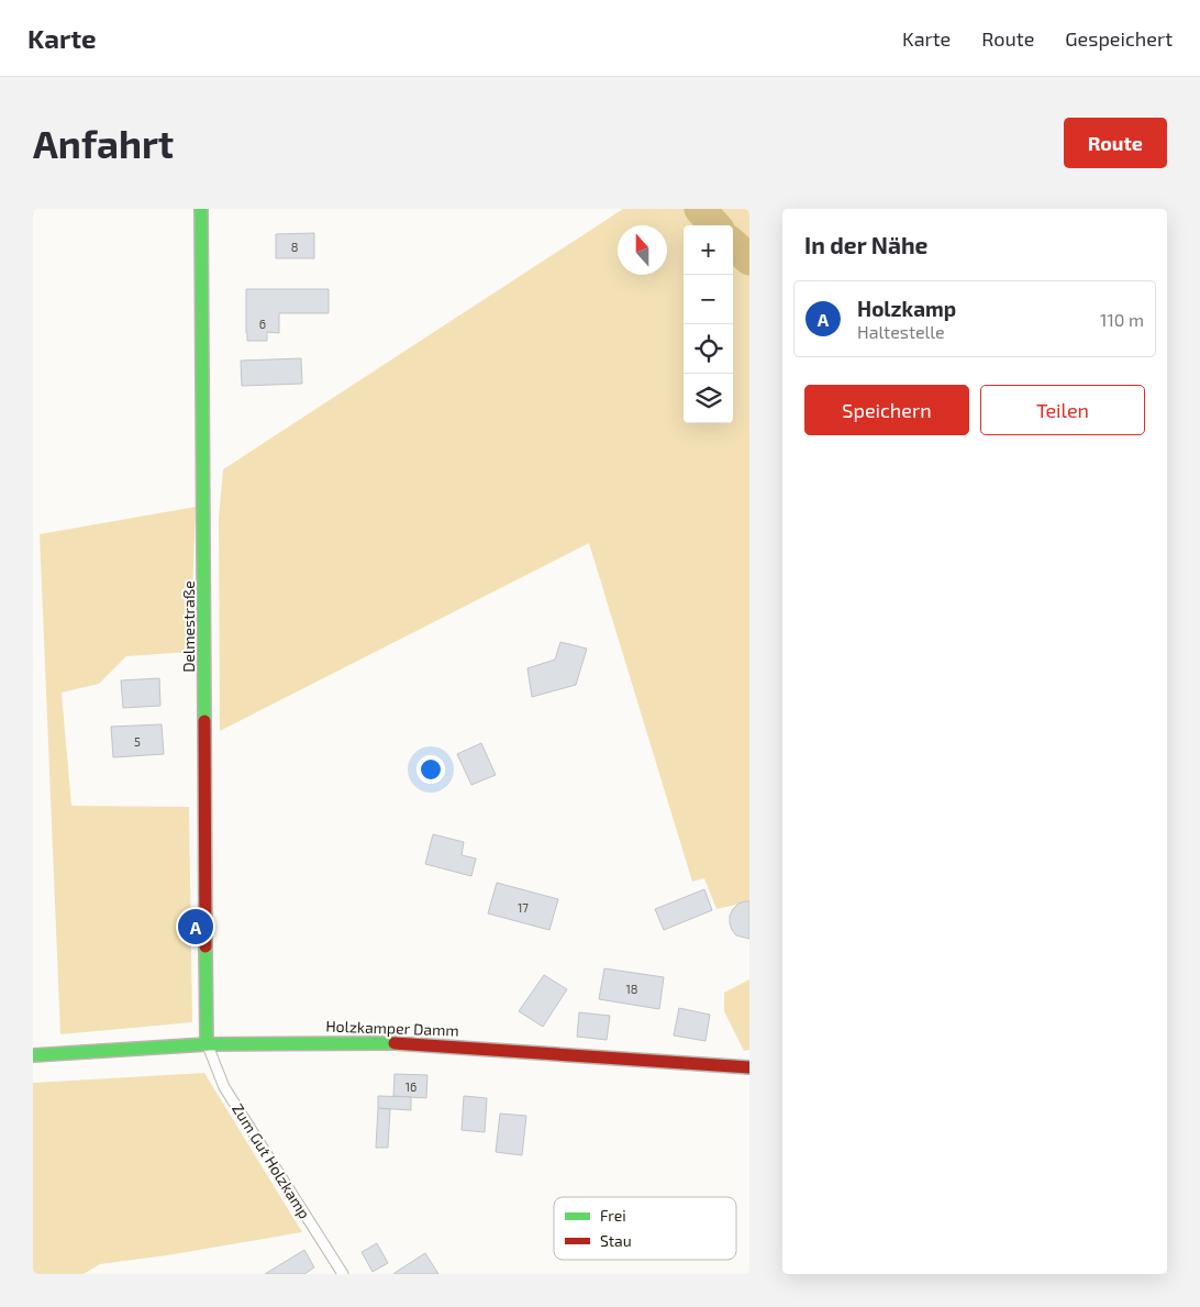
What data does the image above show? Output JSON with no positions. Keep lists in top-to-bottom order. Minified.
{"streets":{"street":["Delmestraße","Holzkamper Damm"],"lane":["Zum Gut Holzkamp"]},"crossings":[["Delmestraße","Holzkamper Damm"],["Delmestraße","Zum Gut Holzkamp"],["Holzkamper Damm","Zum Gut Holzkamp"]],"house_numbers":["8","6","5","17","18","16"],"legend":["Frei","Stau"],"north":"top","page":{"header":"Karte","nav":["Karte","Route","Gespeichert"],"buttons":["Route",["Speichern","Teilen"]],"title":"Anfahrt","heading":"In der Nähe","map_buttons":["+","−"],"list":[{"mark":"A","name":"Holzkamp","note":"Haltestelle","value":"110 m"}],"pins":"A"}}
